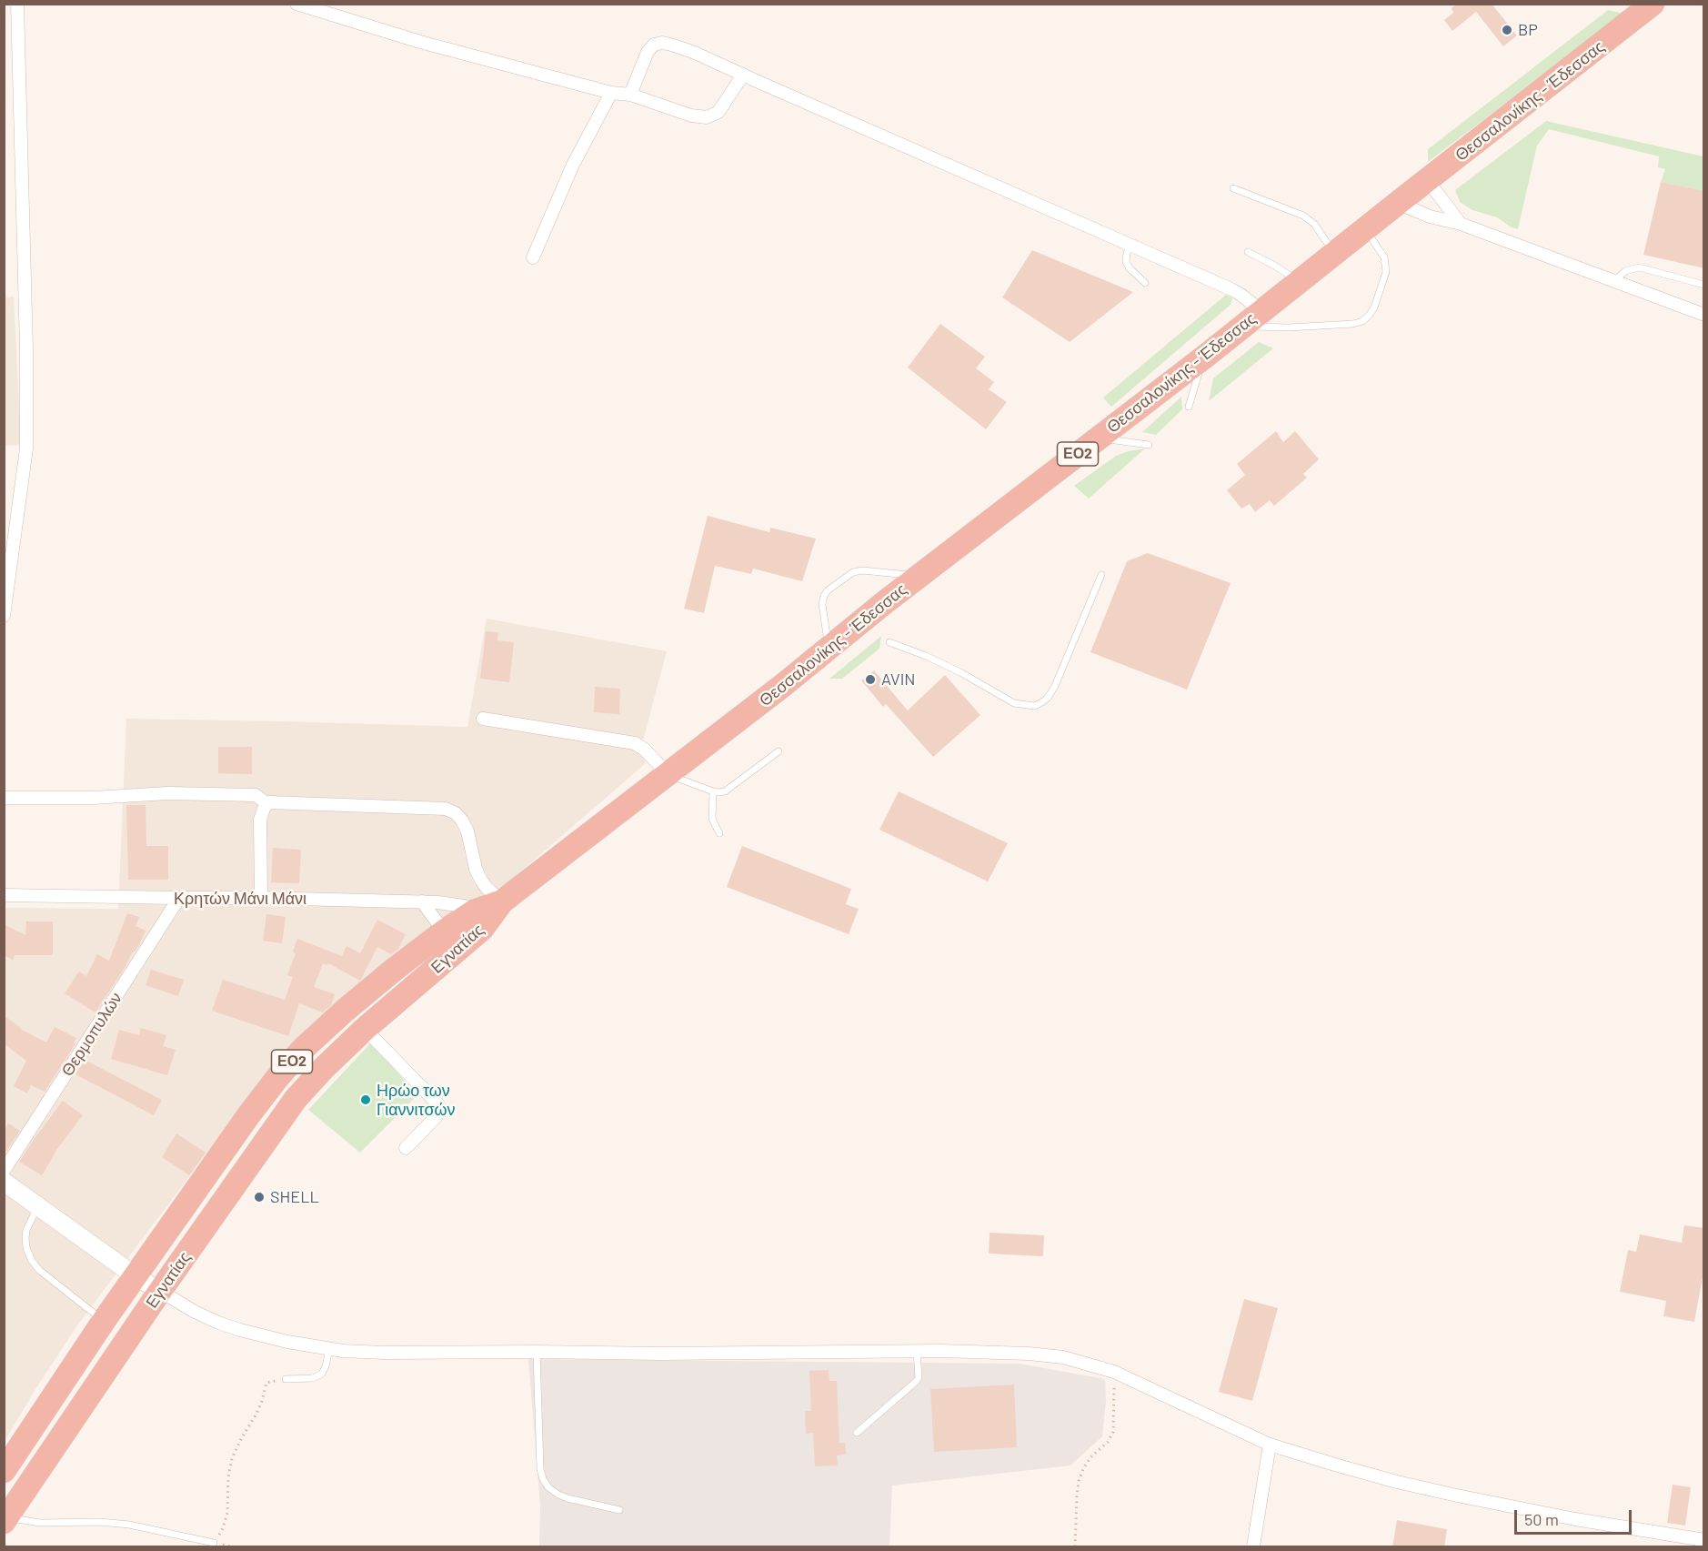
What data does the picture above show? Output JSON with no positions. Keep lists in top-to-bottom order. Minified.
{"streets":{"highway":["Θεσσαλονίκης - Έδεσσας","ΕΟ2","Εγνατίας"],"street":["Κρητών Μάνι Μάνι","Θερμοπυλών"]},"crossings":[["Θεσσαλονίκης - Έδεσσας","Εγνατίας"],["Κρητών Μάνι Μάνι","Εγνατίας"],["Κρητών Μάνι Μάνι","Θερμοπυλών"]],"places":["BP","AVIN","Ηρώο των Γιαννιτσών","SHELL"],"scale_bar":"50 m"}
